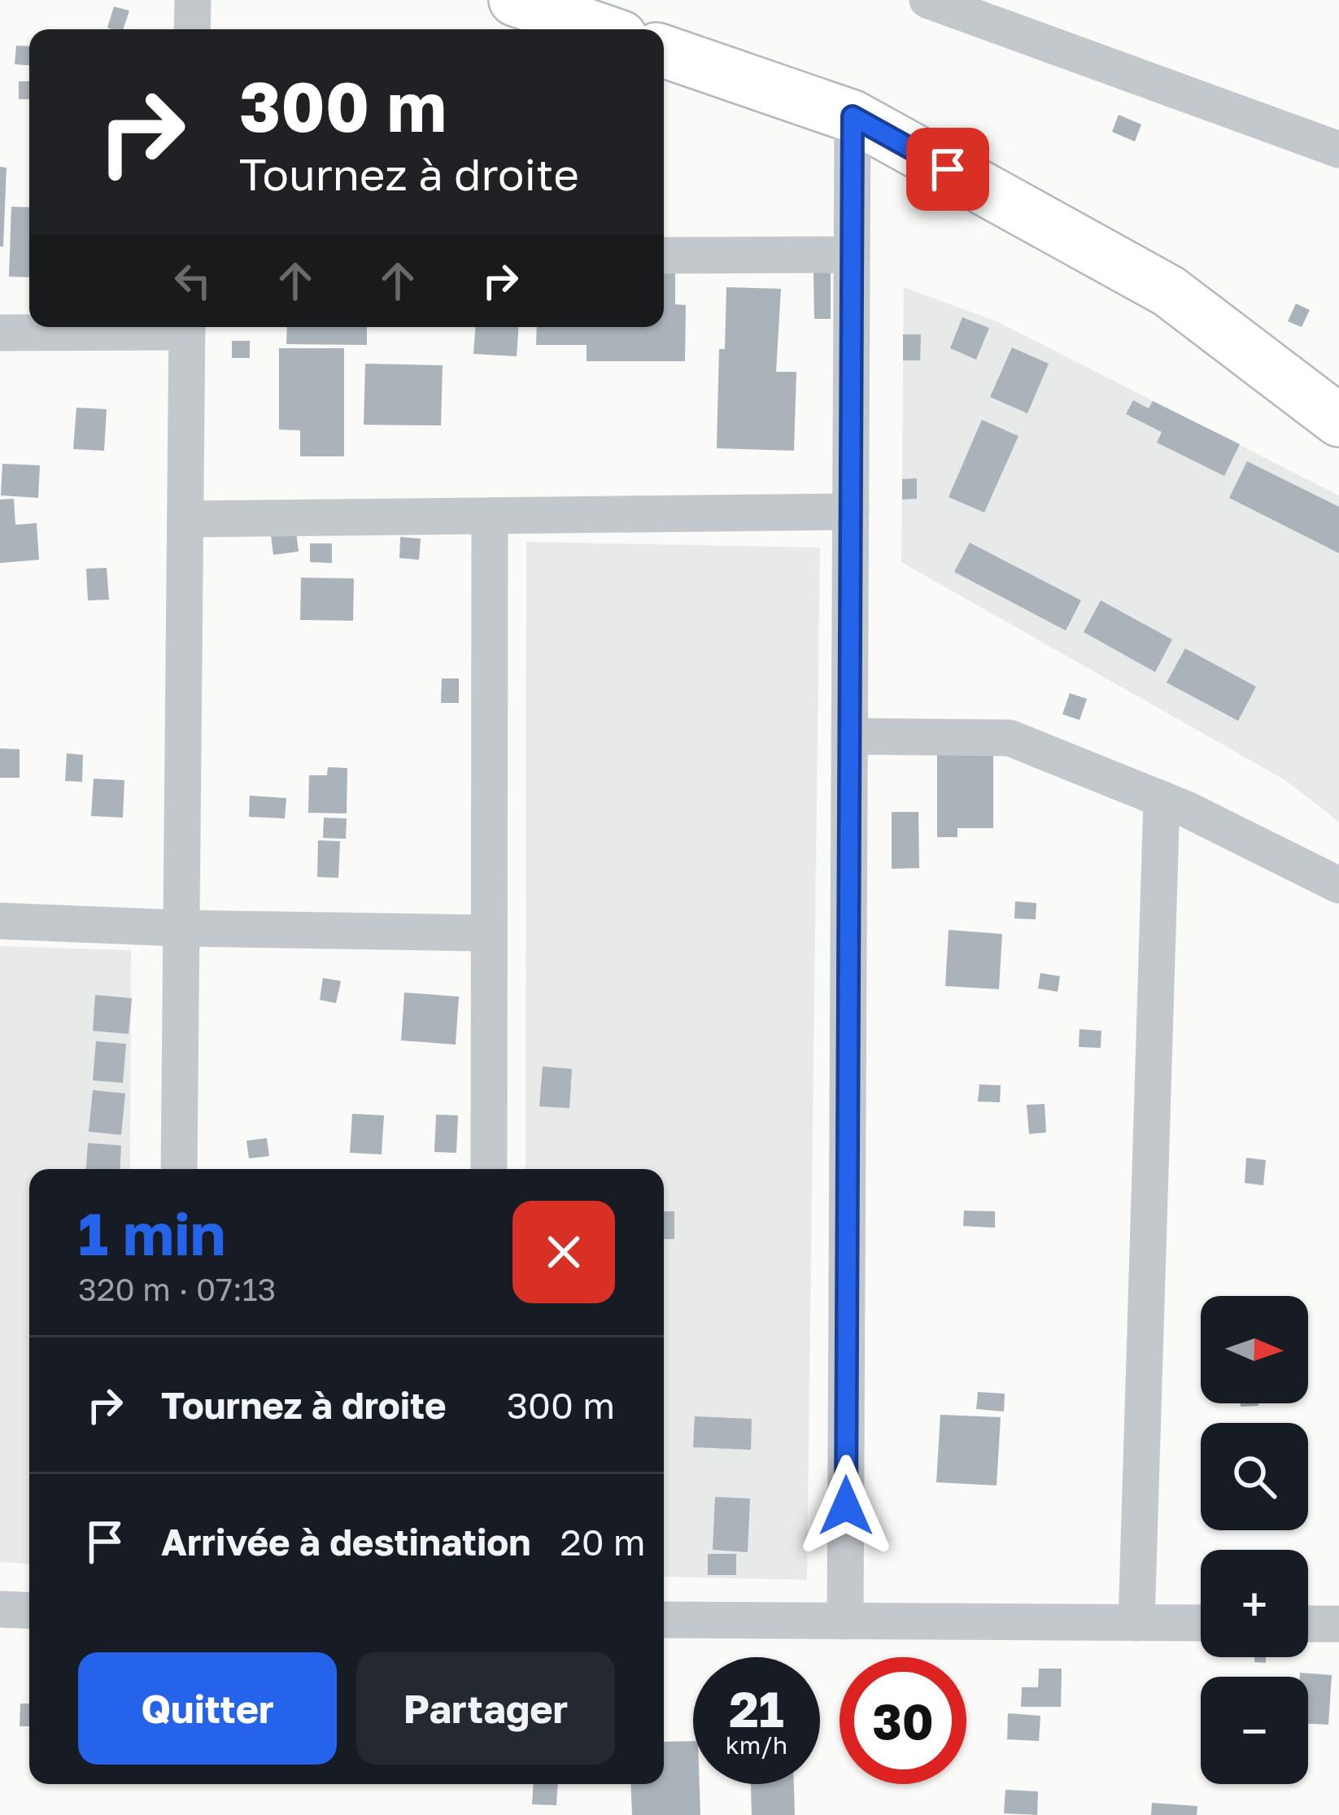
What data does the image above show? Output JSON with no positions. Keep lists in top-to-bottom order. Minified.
{"north":"right","page":{"turn":["300 m","Tournez à droite"],"heading":["1 min","320 m · 07:13"],"map_buttons":["+","−"],"list":[{"name":"Tournez à droite","value":"300 m"},{"name":"Arrivée à destination","value":"20 m"}],"buttons":["Quitter","Partager"],"speed":"21 km/h","limit":"30"}}
